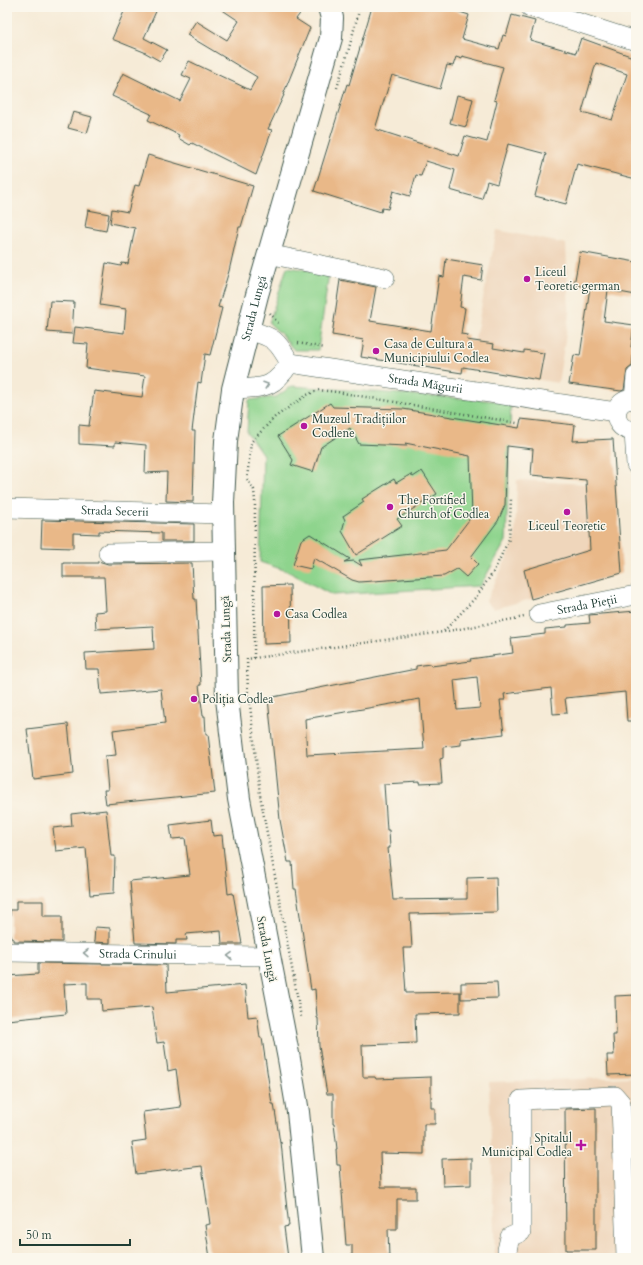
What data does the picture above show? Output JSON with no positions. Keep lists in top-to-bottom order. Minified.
{"streets":{"highway":["Strada Lungă"],"street":["Strada Măgurii","Strada Secerii","Strada Pieții","Strada Crinului"]},"crossings":[["Strada Lungă","Strada Secerii"],["Strada Lungă","Strada Crinului"]],"one_way":["Strada Crinului"],"places":{"other":["Liceul Teoretic german","Casa de Cultura a Municipiului Codlea","Muzeul Tradițiilor Codlene","The Fortified Church of Codlea","Liceul Teoretic","Casa Codlea","Poliția Codlea"],"health":["Spitalul Municipal Codlea"]},"scale_bar":"50 m"}
